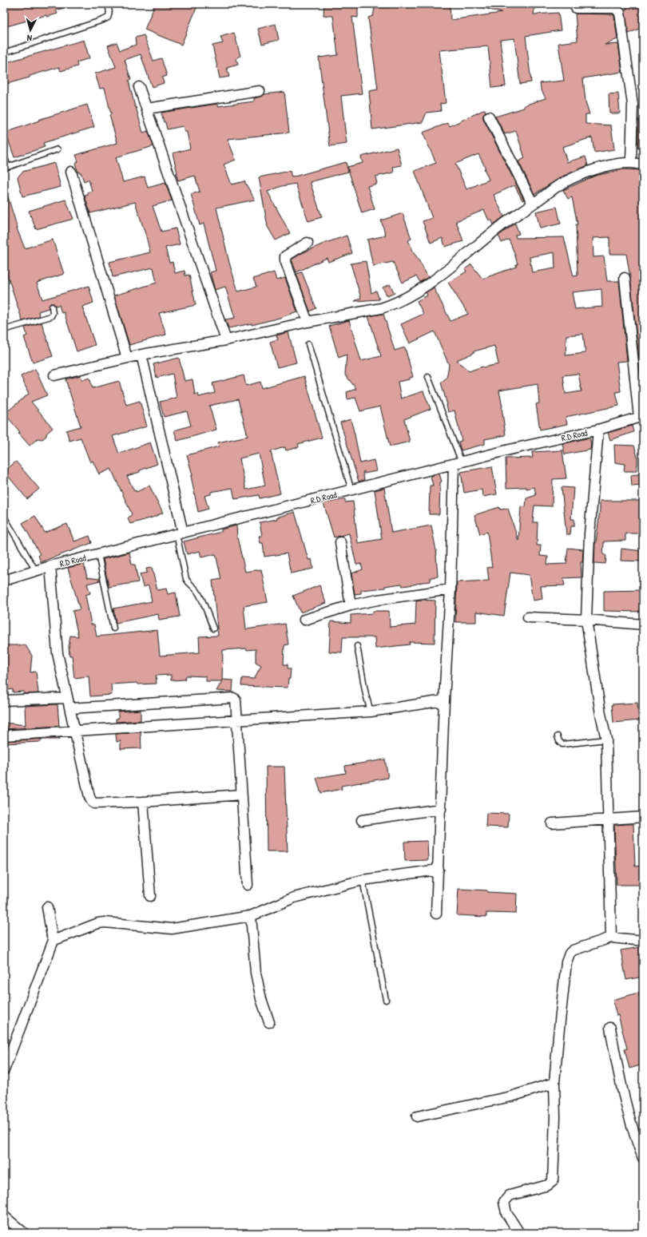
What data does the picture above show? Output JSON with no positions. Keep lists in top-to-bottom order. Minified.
{"streets":{"street":["R.D Road"]},"north":"bottom"}
